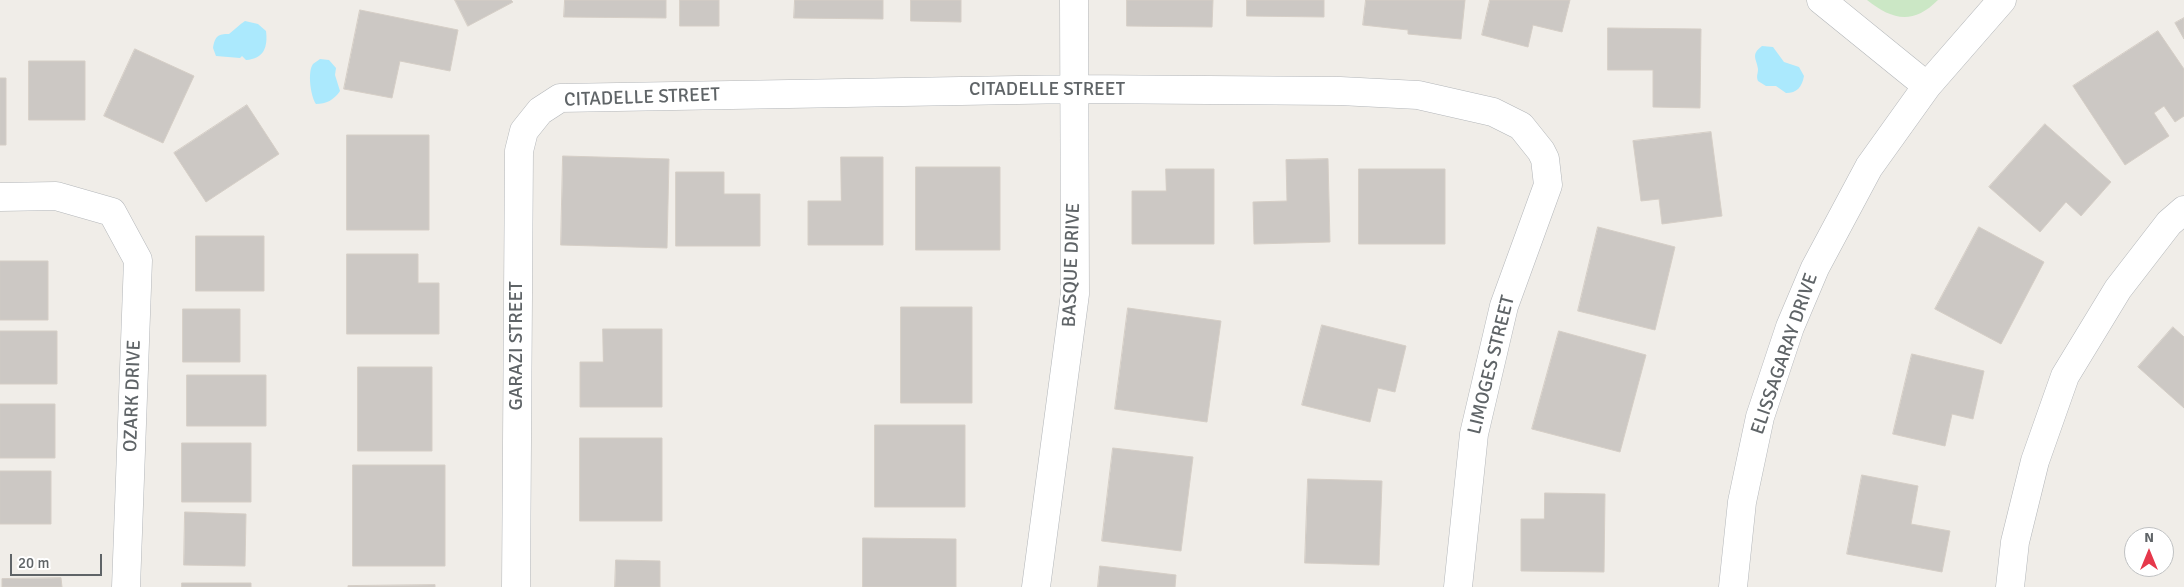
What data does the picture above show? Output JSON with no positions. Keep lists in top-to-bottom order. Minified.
{"streets":{"street":["CITADELLE STREET","BASQUE DRIVE","GARAZI STREET","ELISSAGARAY DRIVE","LIMOGES STREET","OZARK DRIVE"]},"crossings":[["CITADELLE STREET","BASQUE DRIVE"],["CITADELLE STREET","GARAZI STREET"],["CITADELLE STREET","LIMOGES STREET"]],"scale_bar":"20 m","north":"top"}
